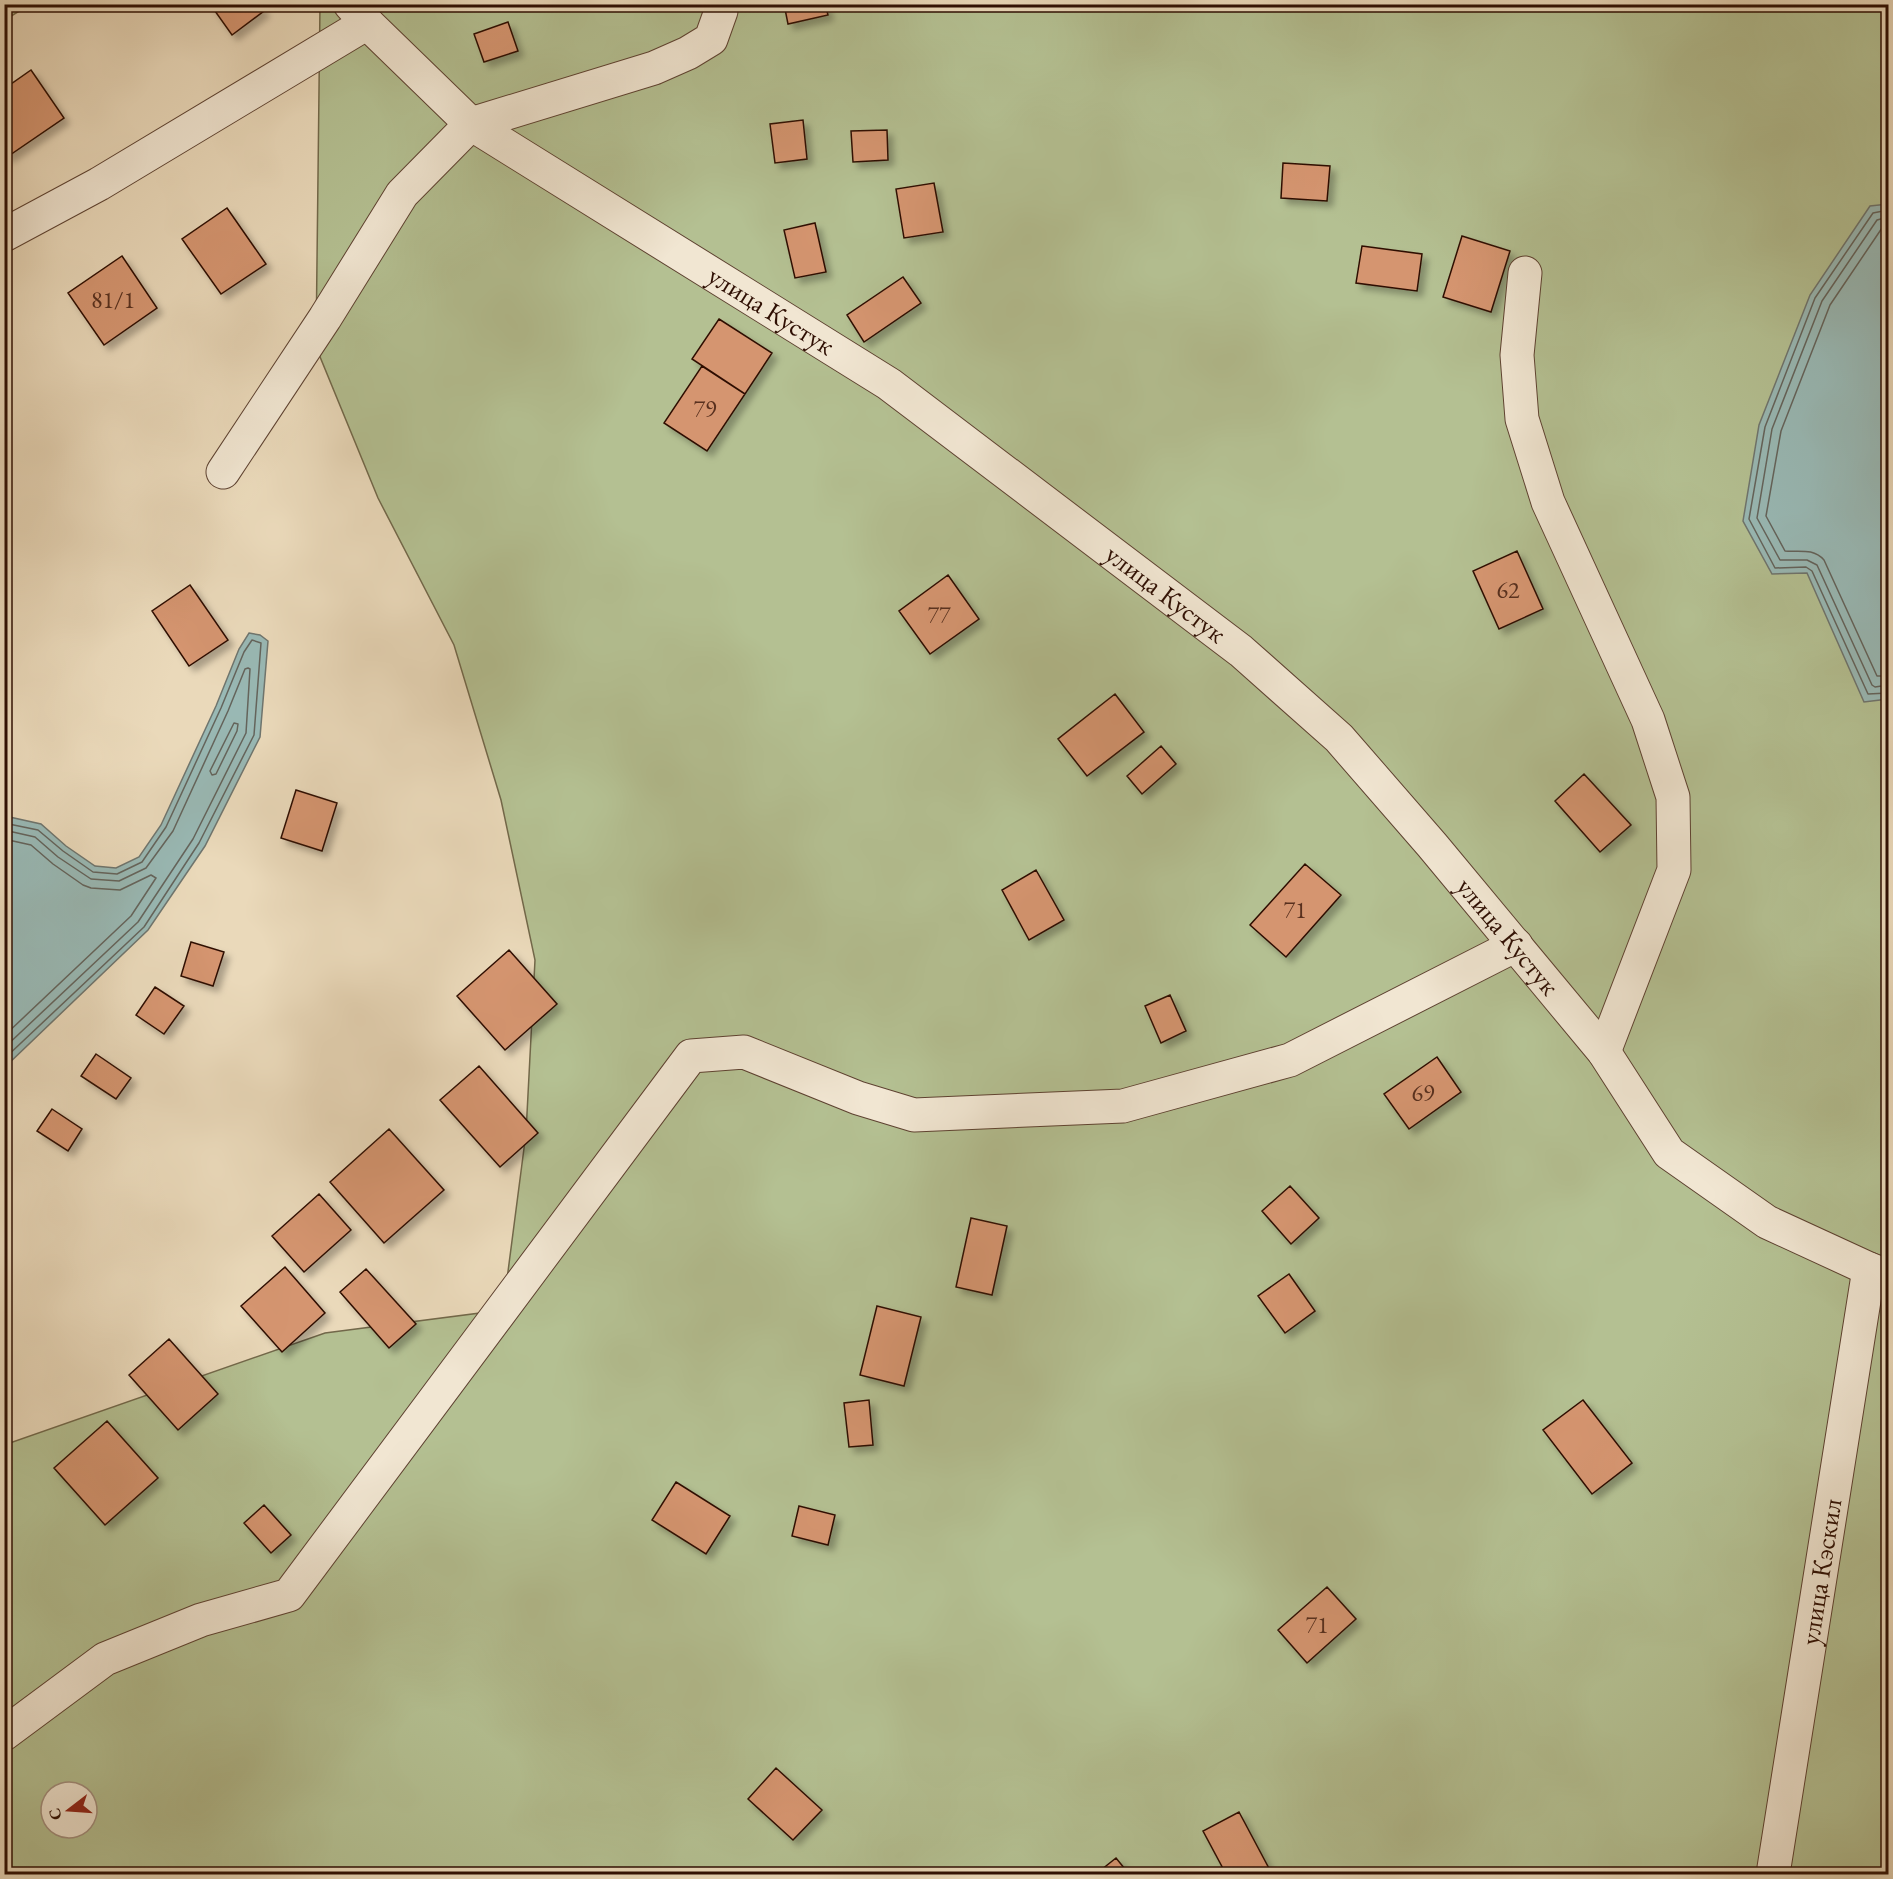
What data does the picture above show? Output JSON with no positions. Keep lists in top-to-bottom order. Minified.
{"streets":{"street":["улица Кустук","улица Кэскил"]},"crossings":[["улица Кустук","улица Кэскил"]],"house_numbers":["81/1","79","62","77","71","69","71"],"north":"left"}
